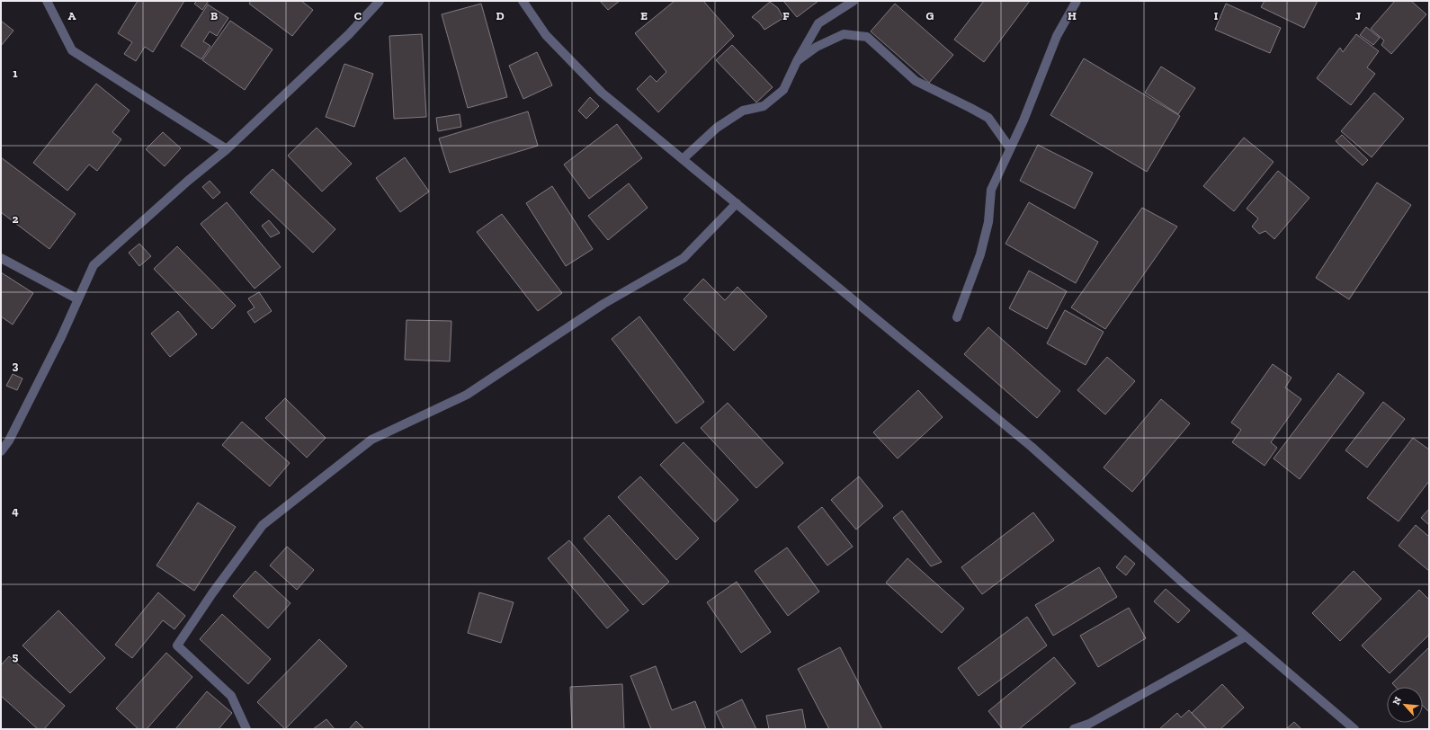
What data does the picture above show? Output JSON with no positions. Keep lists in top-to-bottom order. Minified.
{"north":"top left","grid":{"columns":["A","B","C","D","E","F","G","H","I","J"],"rows":["1","2","3","4","5"]}}
